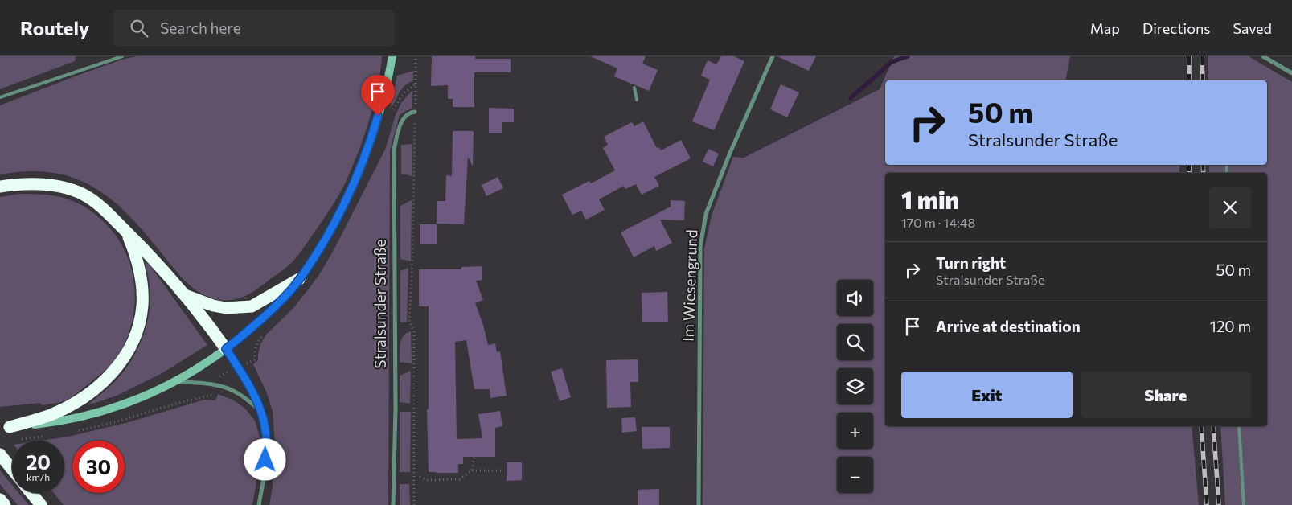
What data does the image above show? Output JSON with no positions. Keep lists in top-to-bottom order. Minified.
{"streets":{"street":["Im Wiesengrund","Stralsunder Straße"]},"page":{"header":"Routely","search":"Search here","nav":["Map","Directions","Saved"],"turn":["50 m","Stralsunder Straße"],"heading":["1 min","170 m · 14:48"],"list":[{"name":"Turn right","note":"Stralsunder Straße","value":"50 m"},{"name":"Arrive at destination","value":"120 m"}],"map_buttons":["+","−"],"buttons":["Exit","Share"],"speed":"20 km/h","limit":"30"}}
